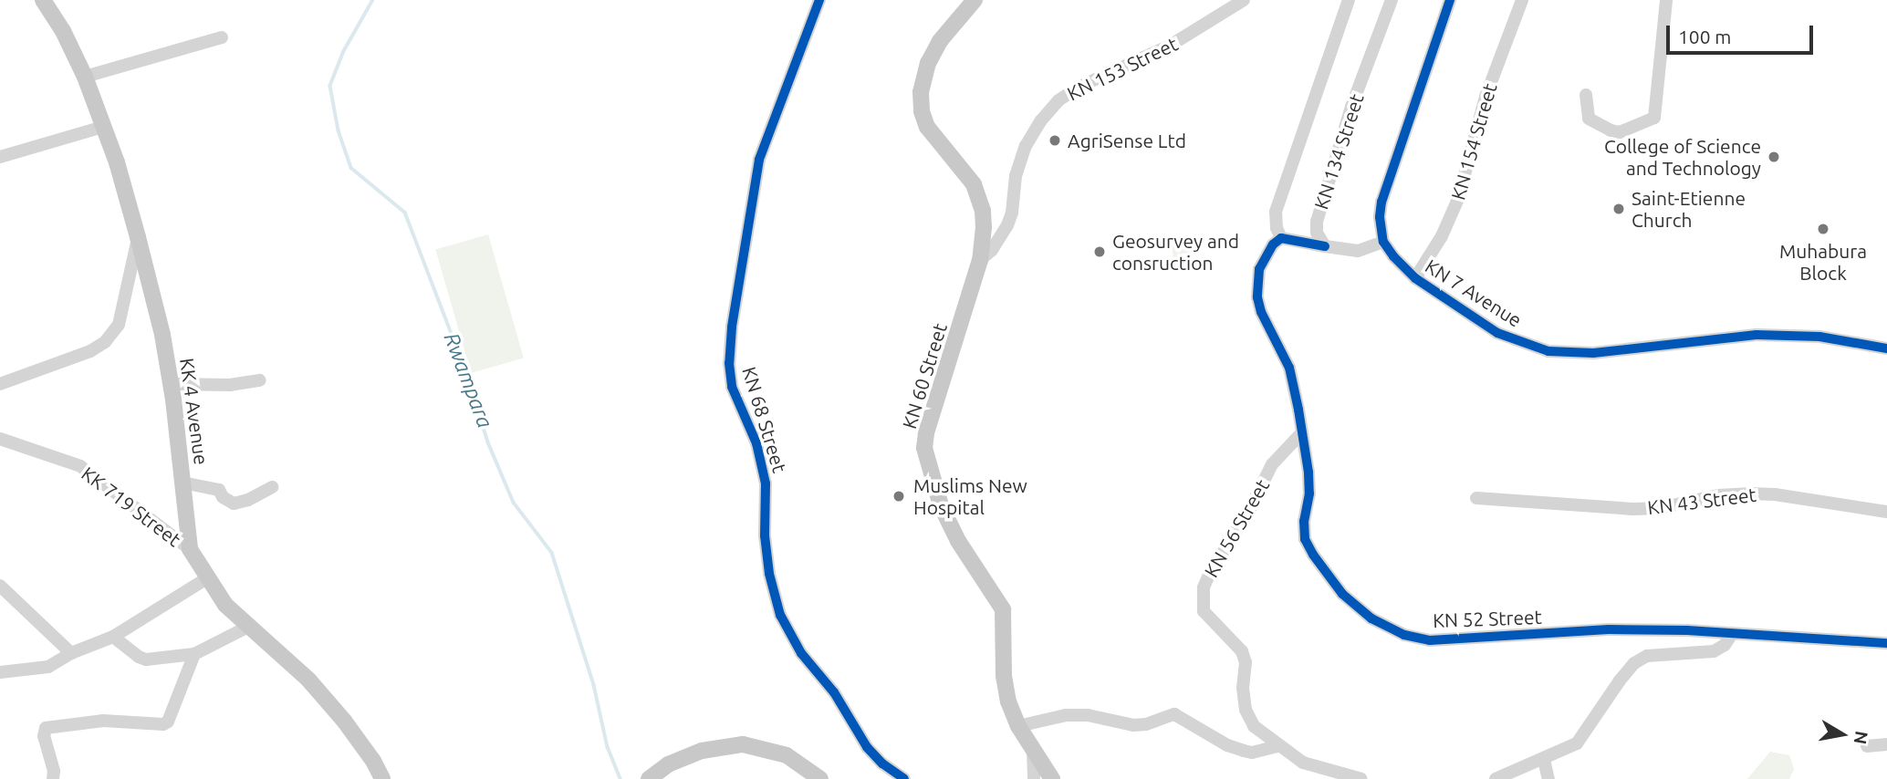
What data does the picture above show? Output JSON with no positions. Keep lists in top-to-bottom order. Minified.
{"streets":{"main road":["KN 60 Street","KK 4 Avenue"],"street":["KN 153 Street","KN 154 Street","KN 134 Street","KN 7 Avenue","KN 68 Street","KN 43 Street","KK 719 Street","KN 56 Street","KN 52 Street"]},"crossings":[["KN 153 Street","KN 60 Street"],["KN 154 Street","KN 7 Avenue"],["KK 4 Avenue","KK 719 Street"],["KN 56 Street","KN 52 Street"]],"water":["Rwampara"],"places":["AgriSense Ltd","College of Science and Technology","Saint-Etienne Church","Muhabura Block","Geosurvey and consruction","Muslims New Hospital"],"scale_bar":"100 m","north":"right"}
